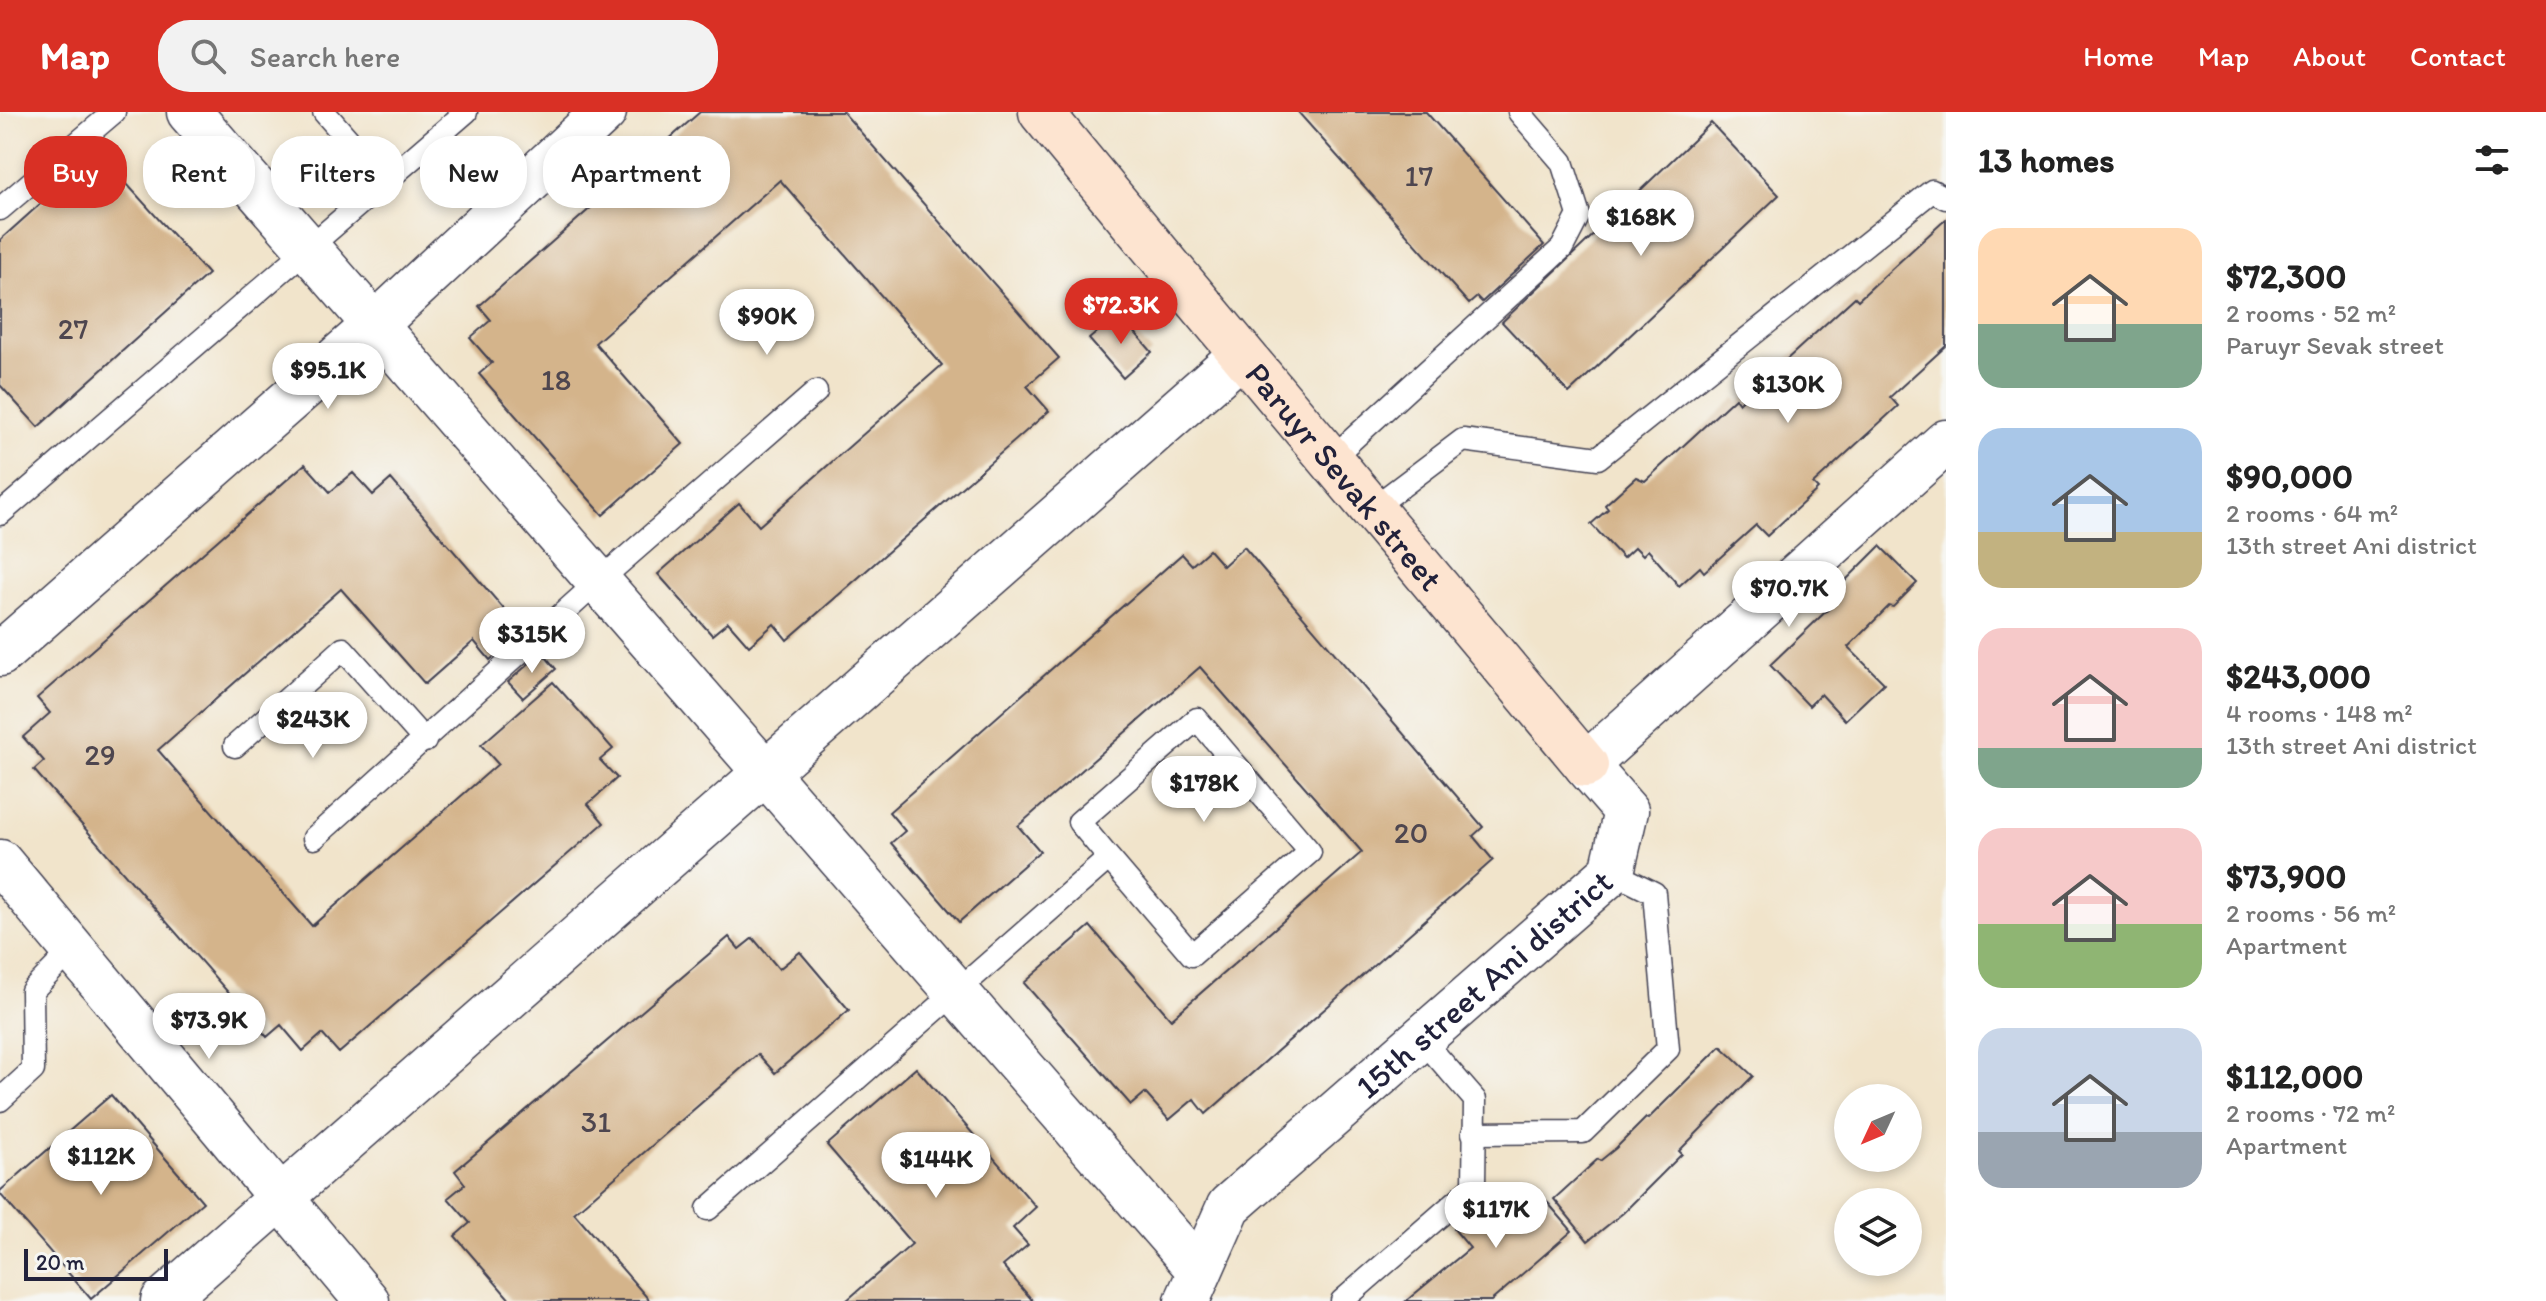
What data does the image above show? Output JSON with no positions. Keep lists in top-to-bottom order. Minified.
{"streets":{"street":["Paruyr Sevak street","15th street Ani district"]},"crossings":[["Paruyr Sevak street","15th street Ani district"]],"house_numbers":["17","27","18","29","20","31"],"scale_bar":"20 m","north":"bottom left","page":{"header":"Map","search":"Search here","nav":["Home","Map","About","Contact"],"heading":"13 homes","chip":["Buy","Rent","Filters","New","Apartment"],"price":["$168K","$72.3K","$90K","$95.1K","$130K","$70.7K","$315K","$243K","$178K","$73.9K","$112K","$144K","$117K"],"list":[{"name":"$72,300","note":"2 rooms · 52 m² · Paruyr Sevak street"},{"name":"$90,000","note":"2 rooms · 64 m² · 13th street Ani district"},{"name":"$243,000","note":"4 rooms · 148 m² · 13th street Ani district"},{"name":"$73,900","note":"2 rooms · 56 m² · Apartment"},{"name":"$112,000","note":"2 rooms · 72 m² · Apartment"}],"scale":"20 m"}}
